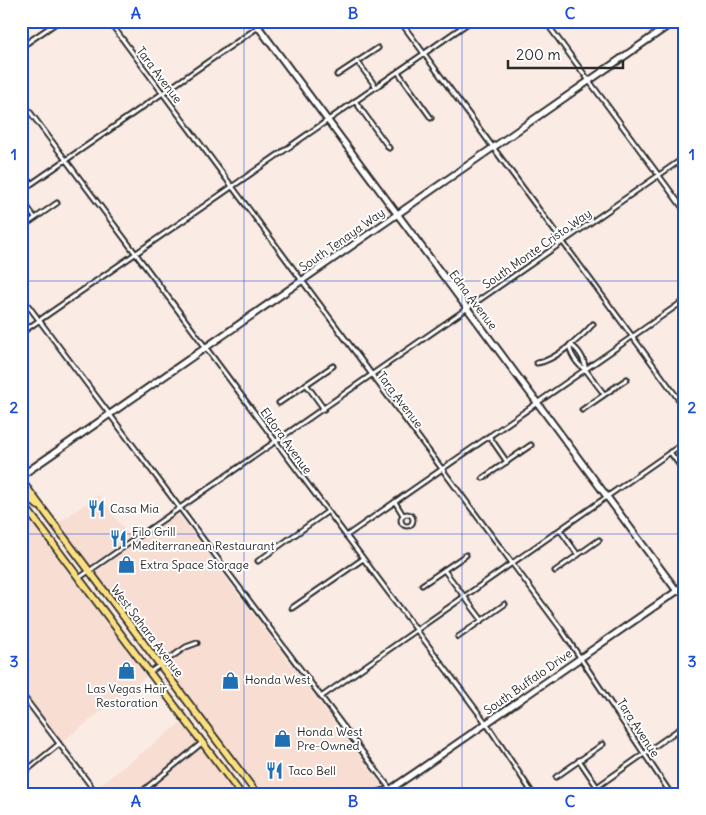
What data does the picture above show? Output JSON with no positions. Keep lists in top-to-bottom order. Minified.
{"streets":{"main road":["West Sahara Avenue"],"street":["Tara Avenue","South Tenaya Way","South Monte Cristo Way","Edna Avenue","Eldora Avenue","South Buffalo Drive"]},"crossings":[["Tara Avenue","South Tenaya Way"],["Tara Avenue","South Monte Cristo Way"],["Tara Avenue","South Buffalo Drive"],["South Tenaya Way","Edna Avenue"],["South Tenaya Way","Eldora Avenue"],["South Monte Cristo Way","Edna Avenue"],["South Monte Cristo Way","Eldora Avenue"],["South Monte Cristo Way","West Sahara Avenue"],["Edna Avenue","South Buffalo Drive"],["Eldora Avenue","South Buffalo Drive"]],"places":{"restaurant":["Casa Mia","Filo Grill Mediterranean Restaurant","Taco Bell"],"shop":["Extra Space Storage","Las Vegas Hair Restoration","Honda West","Honda West Pre-Owned"]},"scale_bar":"200 m","grid":{"columns":["A","B","C"],"rows":["1","2","3"]}}
